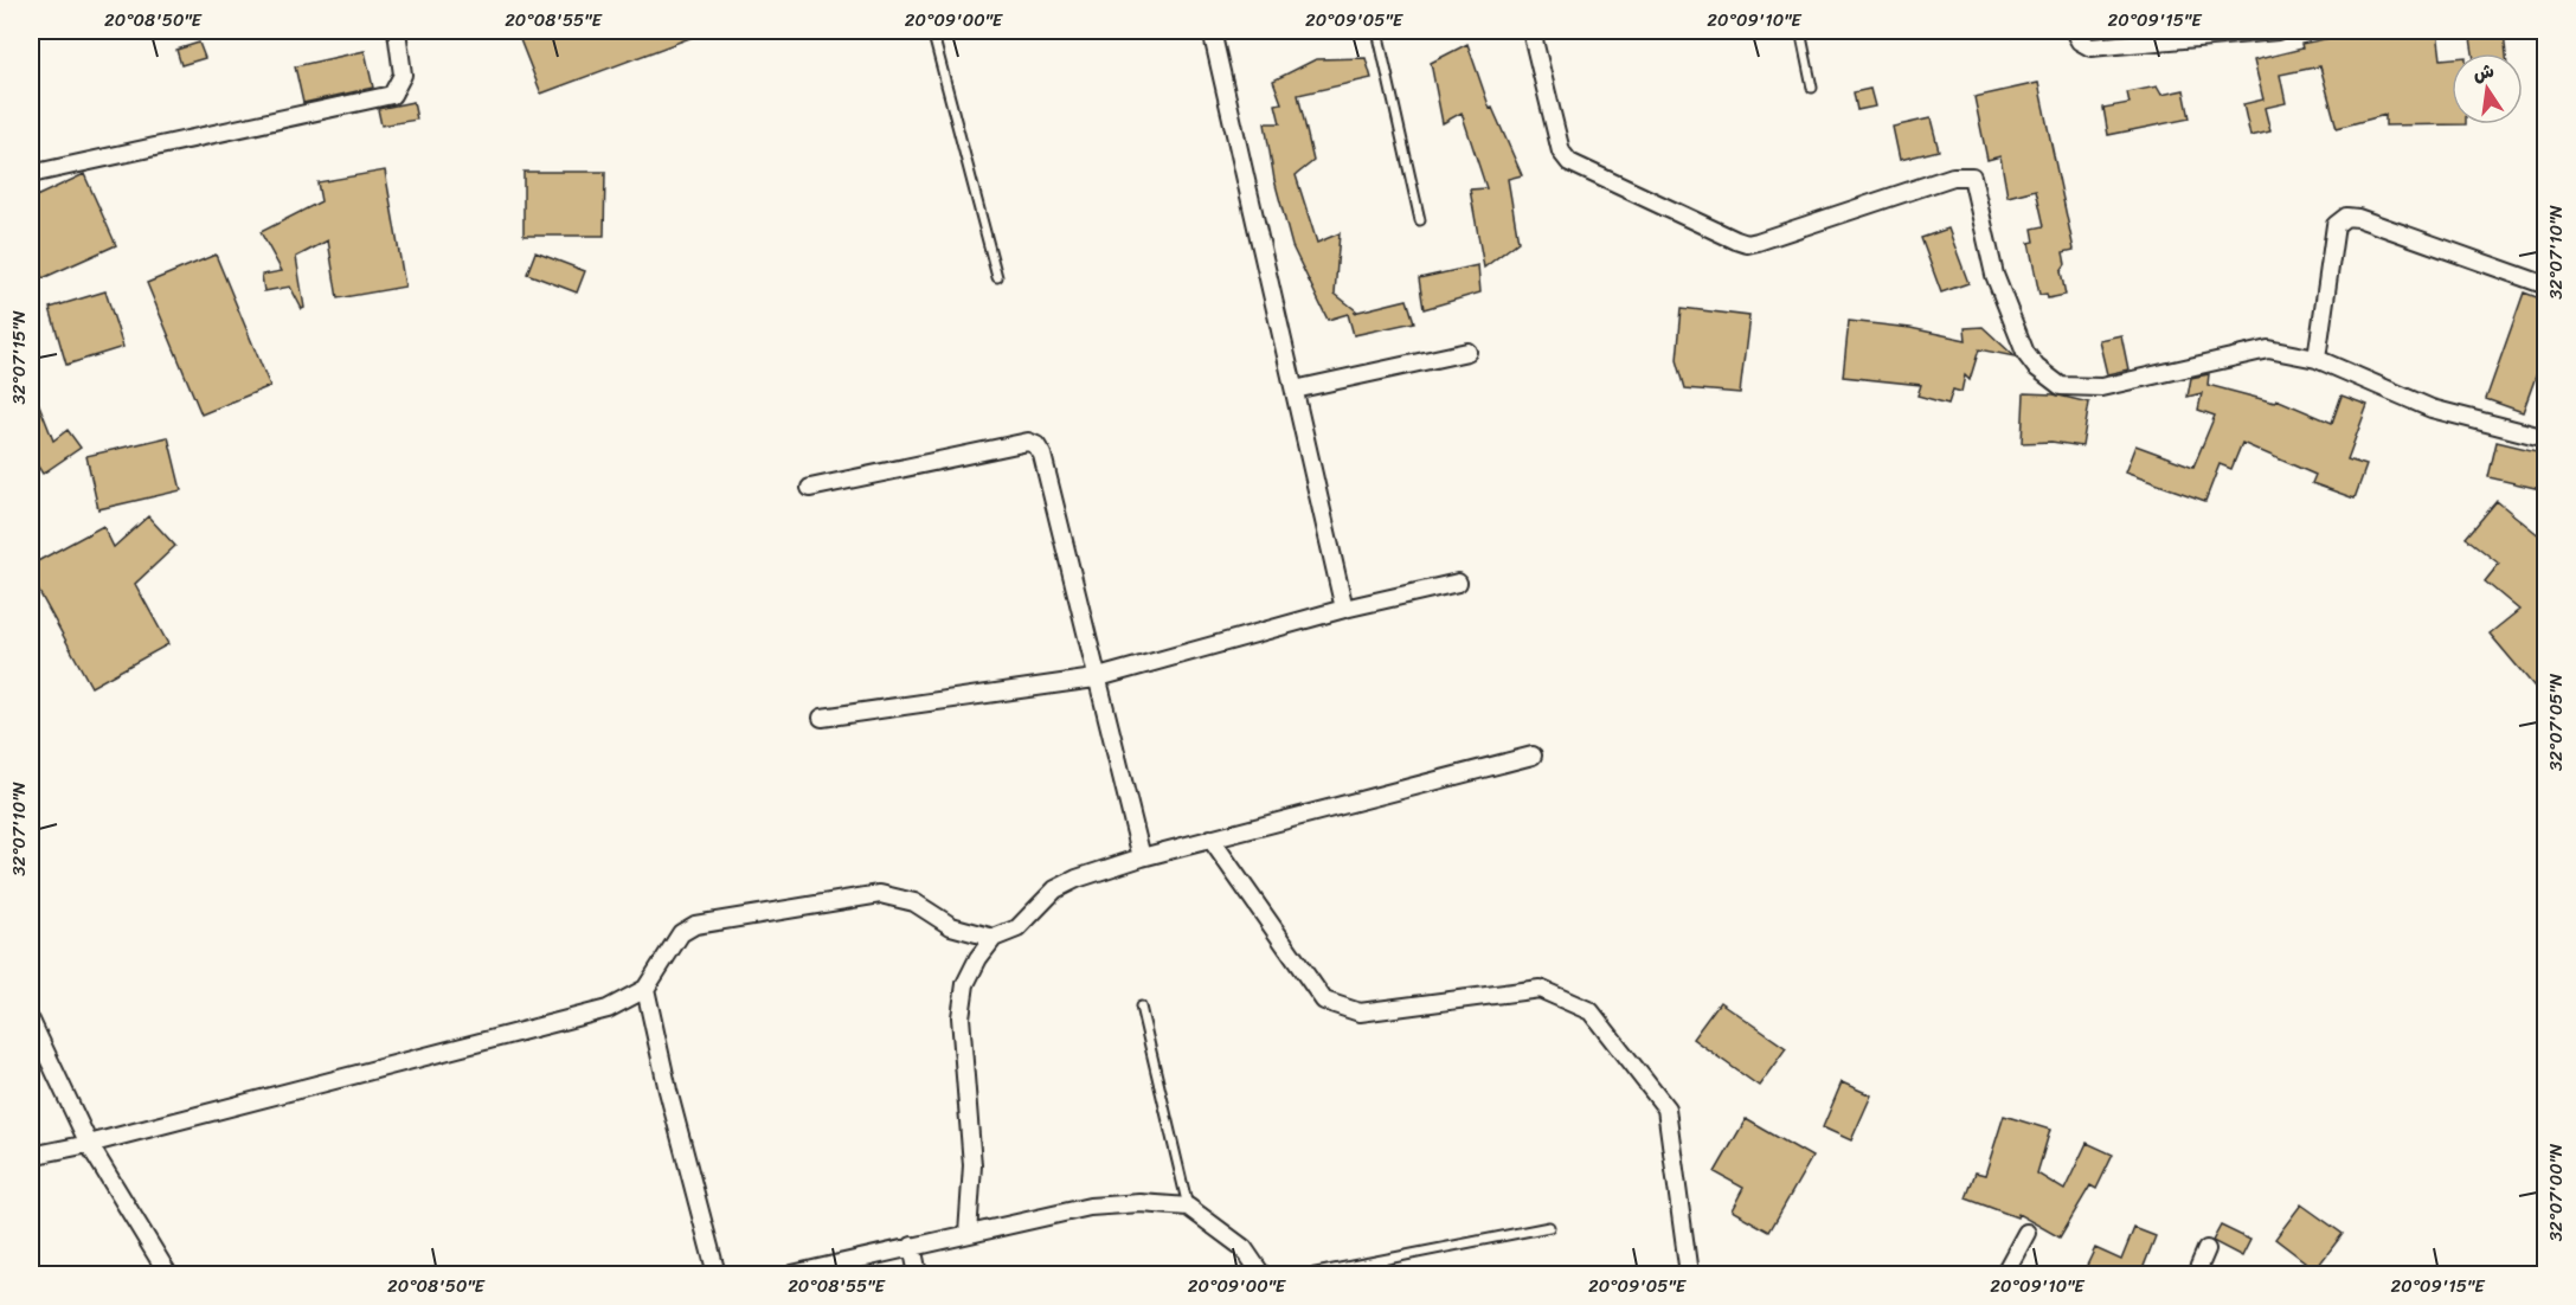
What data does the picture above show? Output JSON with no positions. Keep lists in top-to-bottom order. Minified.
{"north":"top","coordinates":["20°08'50\"E","20°08'55\"E","20°09'00\"E","20°09'05\"E","20°09'10\"E","20°09'15\"E","32°07'10\"N","32°07'15\"N","32°07'05\"N","32°07'00\"N"]}
